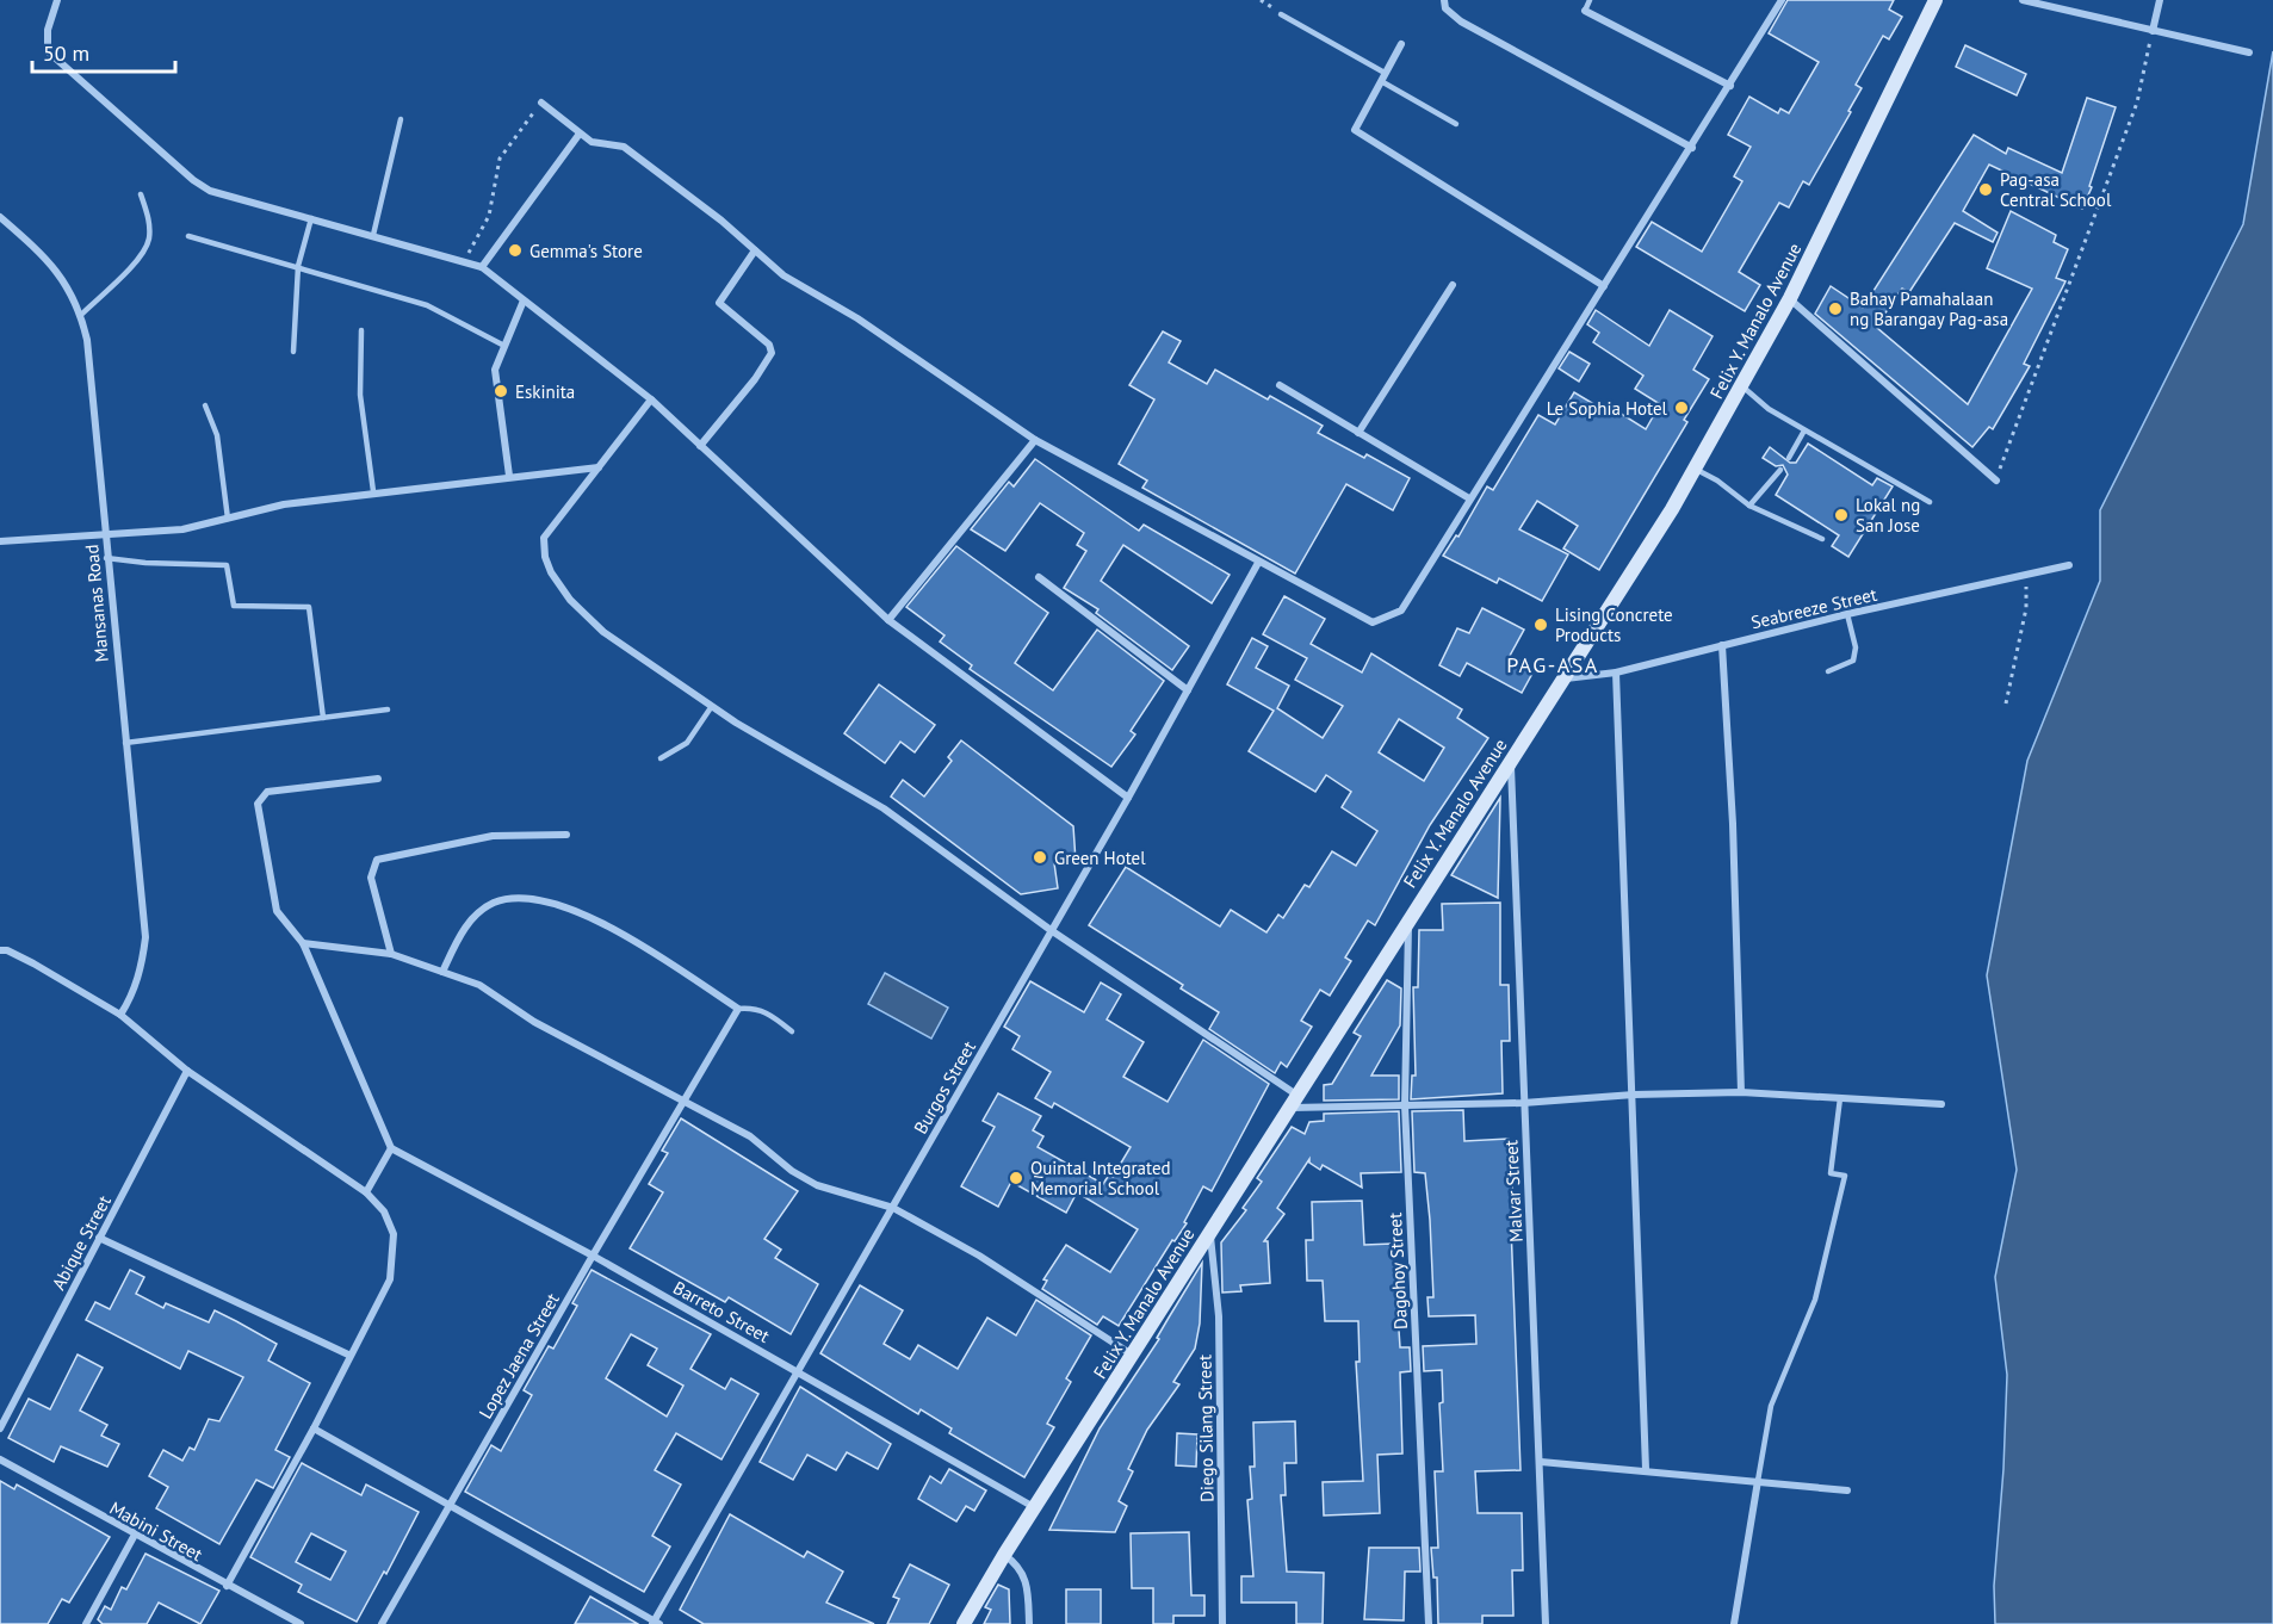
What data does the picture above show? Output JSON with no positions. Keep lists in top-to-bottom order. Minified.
{"streets":{"main road":["Felix Y. Manalo Avenue"],"street":["Mansanas Road","Seabreeze Street","Burgos Street","Malvar Street","Abique Street","Dagohoy Street","Barreto Street","Lopez Jaena Street","Diego Silang Street","Mabini Street"]},"crossings":[["Felix Y. Manalo Avenue","Seabreeze Street"],["Felix Y. Manalo Avenue","Malvar Street"],["Felix Y. Manalo Avenue","Dagohoy Street"],["Felix Y. Manalo Avenue","Barreto Street"],["Felix Y. Manalo Avenue","Diego Silang Street"],["Burgos Street","Barreto Street"],["Barreto Street","Lopez Jaena Street"]],"districts":["PAG-ASA"],"places":["Pag-asa Central School","Gemma's Store","Bahay Pamahalaan ng Barangay Pag-asa","Eskinita","Le Sophia Hotel","Lokal ng San Jose","Lising Concrete Products","Green Hotel","Quintal Integrated Memorial School"],"scale_bar":"50 m"}
